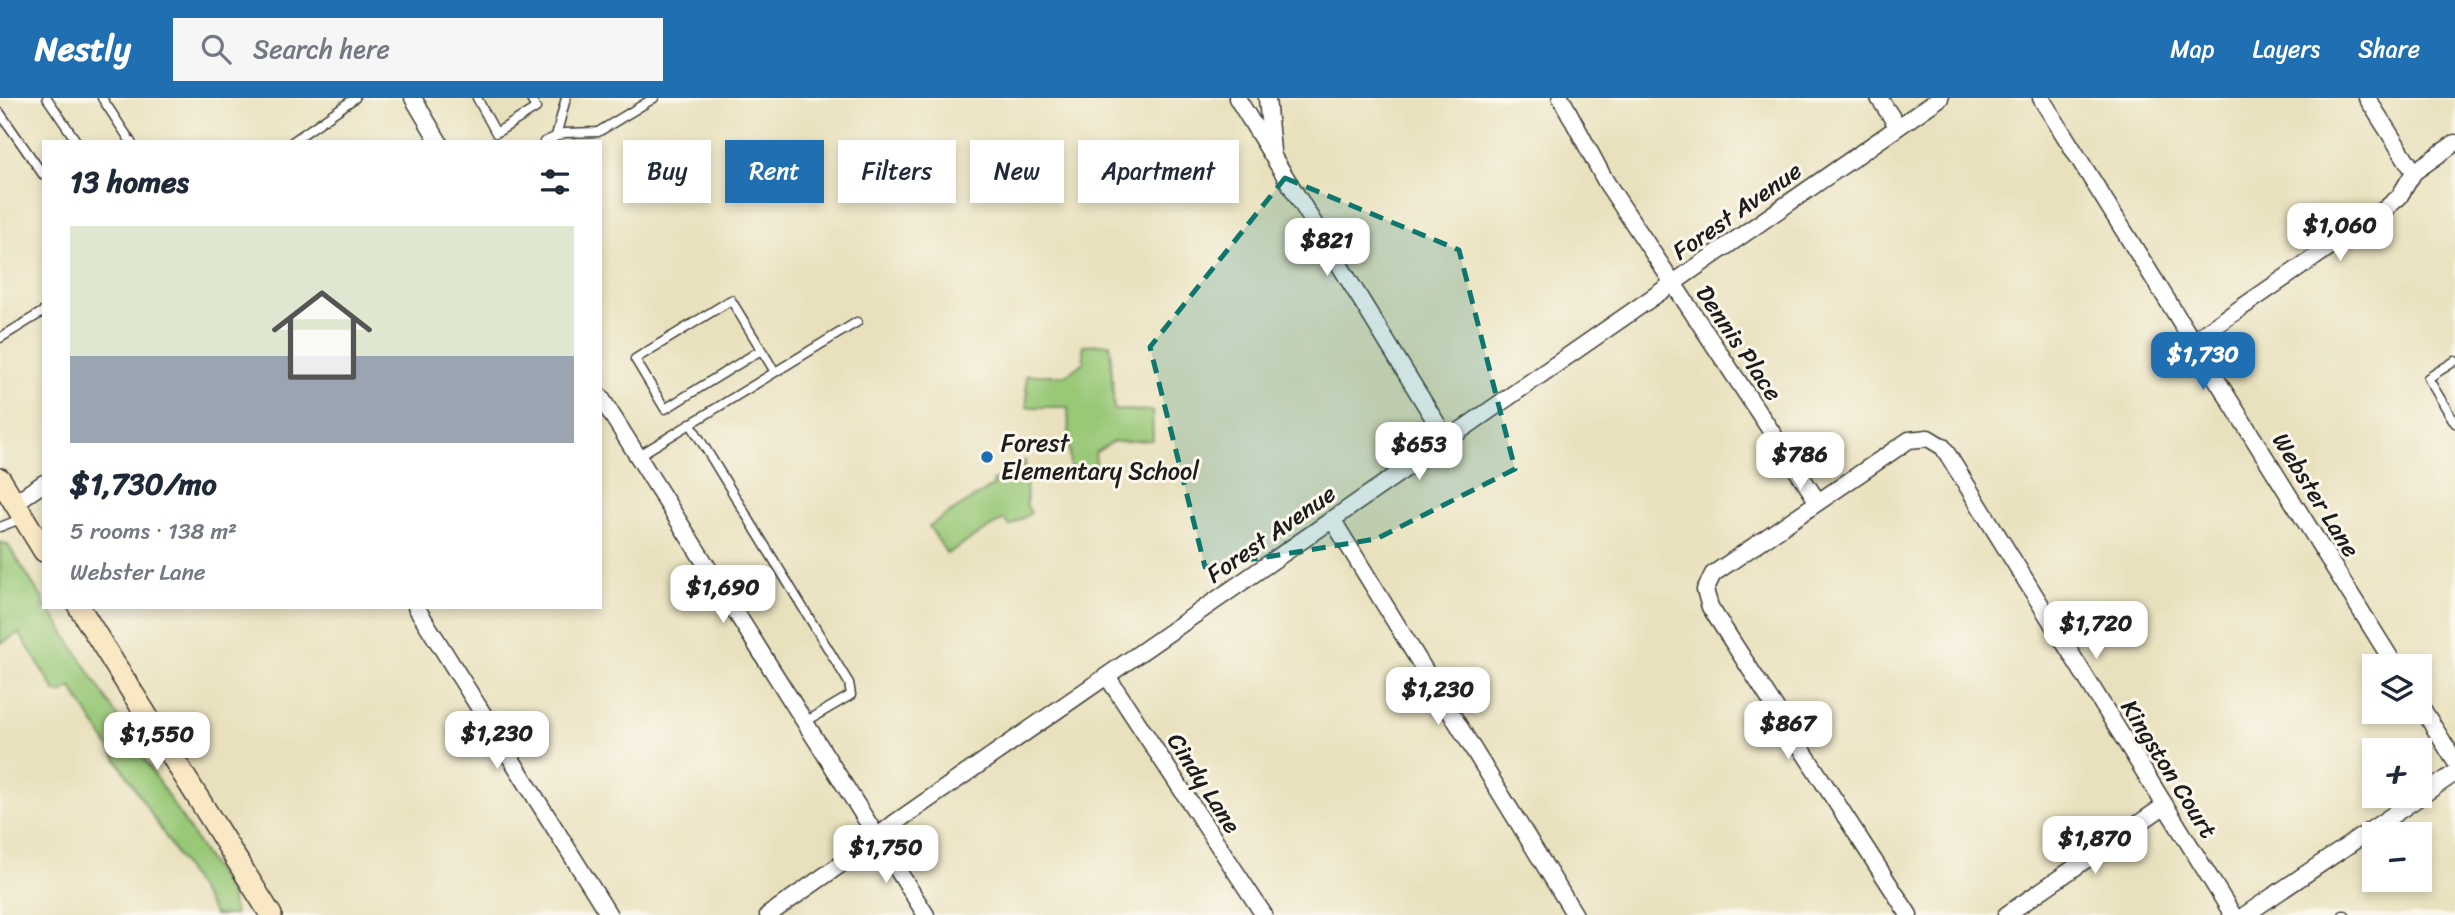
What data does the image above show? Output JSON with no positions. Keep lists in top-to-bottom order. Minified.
{"streets":{"street":["Forest Avenue","Dennis Place","Webster Lane","Kingston Court","Cindy Lane"]},"crossings":[["Forest Avenue","Dennis Place"],["Forest Avenue","Cindy Lane"],["Dennis Place","Kingston Court"]],"places":["Forest Elementary School"],"page":{"header":"Nestly","search":"Search here","nav":["Map","Layers","Share"],"chip":["Buy","Rent","Filters","New","Apartment"],"heading":"13 homes","price":["$1,060","$821","$1,730","$653","$786","$1,690","$1,720","$1,230","$867","$1,230","$1,550","$1,870","$1,750"],"list":[{"name":"$1,730/mo","note":"5 rooms · 138 m² · Webster Lane"}],"map_buttons":["+","−"]}}
